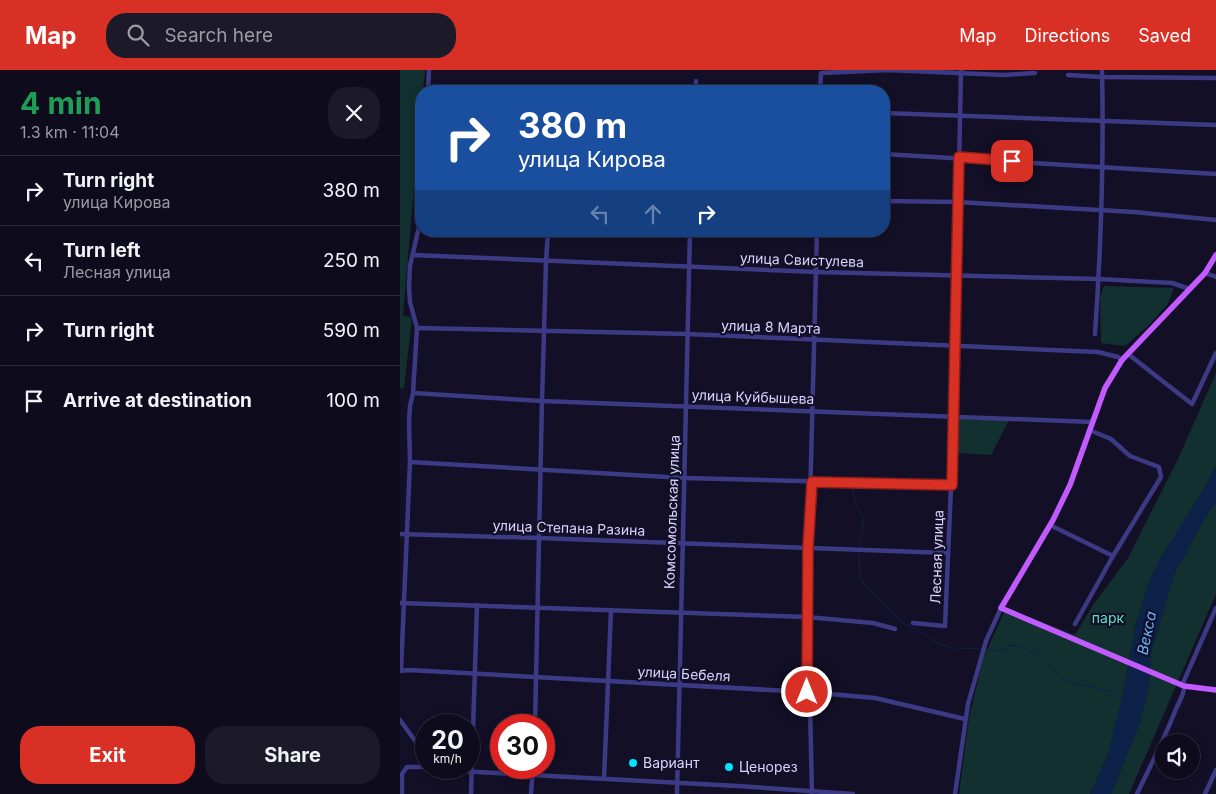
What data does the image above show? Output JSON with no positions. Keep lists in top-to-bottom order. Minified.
{"streets":{"street":["улица Свистулева","улица 8 Марта","улица Куйбышева","Комсомольская улица","улица Степана Разина","Лесная улица","улица Бебеля"]},"crossings":[["улица Свистулева","Комсомольская улица"],["улица Свистулева","Лесная улица"],["улица 8 Марта","Комсомольская улица"],["улица 8 Марта","Лесная улица"],["улица Куйбышева","Комсомольская улица"],["улица Куйбышева","Лесная улица"],["Комсомольская улица","улица Степана Разина"],["Комсомольская улица","улица Бебеля"],["улица Степана Разина","Лесная улица"]],"water":["Векса"],"parks":["парк"],"places":["Вариант","Ценорез"],"page":{"header":"Map","search":"Search here","nav":["Map","Directions","Saved"],"heading":["4 min","1.3 km · 11:04"],"turn":["380 m","улица Кирова"],"list":[{"name":"Turn right","note":"улица Кирова","value":"380 m"},{"name":"Turn left","note":"Лесная улица","value":"250 m"},{"name":"Turn right","value":"590 m"},{"name":"Arrive at destination","value":"100 m"}],"speed":"20 km/h","limit":"30","buttons":["Exit","Share"]}}
